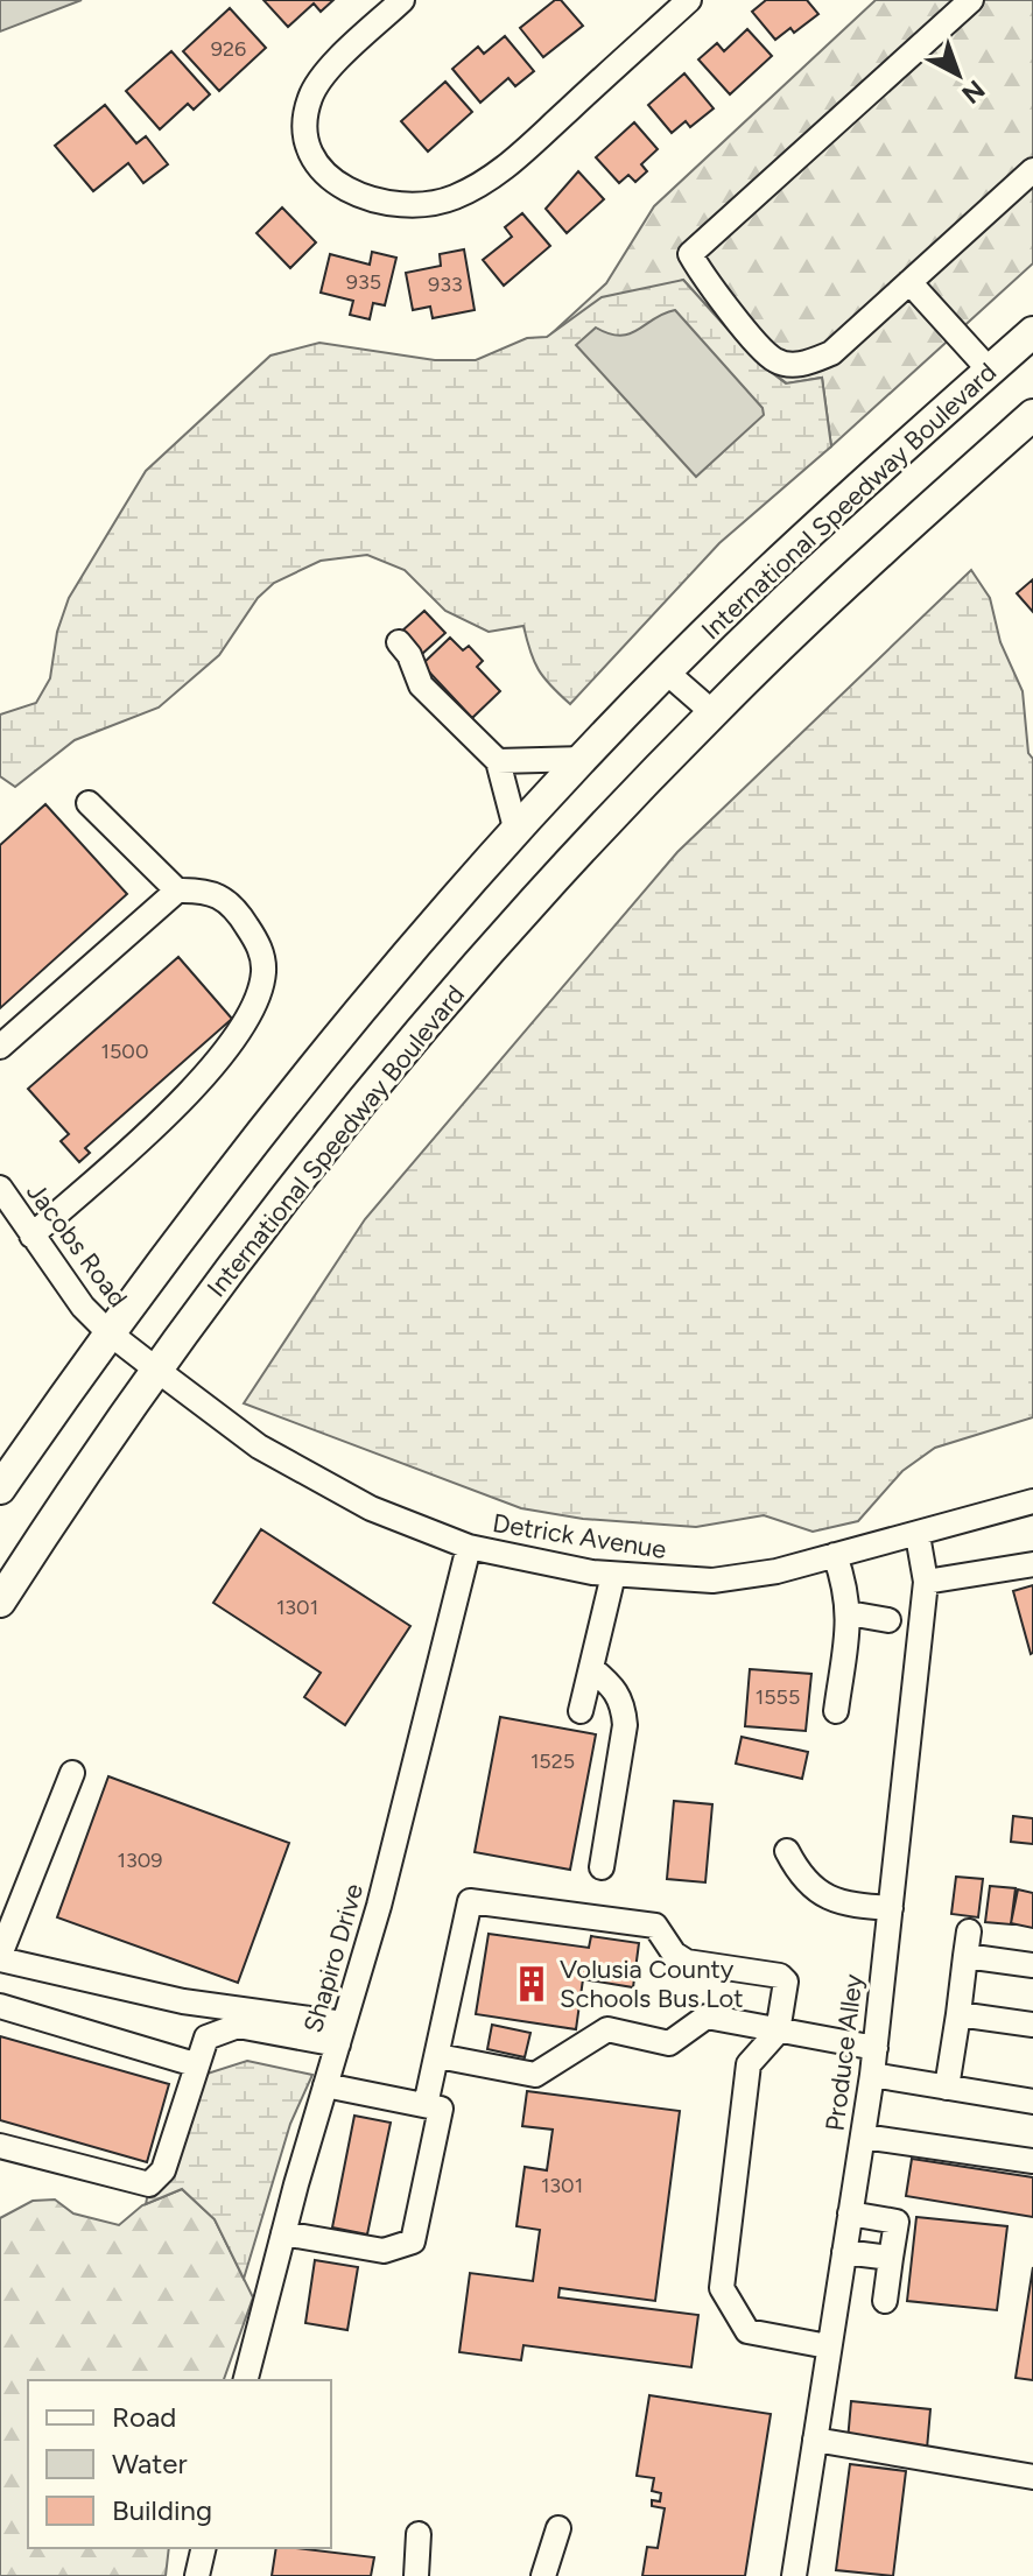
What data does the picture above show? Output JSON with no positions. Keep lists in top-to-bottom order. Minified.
{"streets":{"main road":["International Speedway Boulevard"],"street":["Jacobs Road","Detrick Avenue","Shapiro Drive","Produce Alley"]},"crossings":[["International Speedway Boulevard","Jacobs Road"],["International Speedway Boulevard","Detrick Avenue"],["Jacobs Road","Detrick Avenue"],["Detrick Avenue","Shapiro Drive"],["Detrick Avenue","Produce Alley"]],"places":{"building":["Volusia County Schools Bus Lot"]},"house_numbers":["926","935","933","1500","1301","1555","1525","1309","1301"],"legend":["Road","Water","Building"],"north":"bottom right"}
